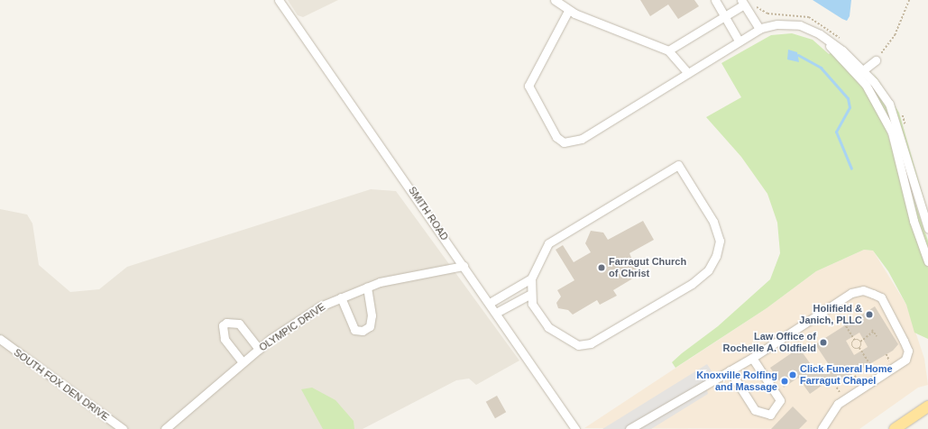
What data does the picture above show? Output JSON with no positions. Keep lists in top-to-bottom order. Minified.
{"streets":{"street":["SMITH ROAD","OLYMPIC DRIVE","SOUTH FOX DEN DRIVE"]},"crossings":[["SMITH ROAD","OLYMPIC DRIVE"]],"places":["Farragut Church of Christ","Holifield & Janich, PLLC","Law Office of Rochelle A. Oldfield","Click Funeral Home Farragut Chapel","Knoxville Rolfing and Massage"]}
